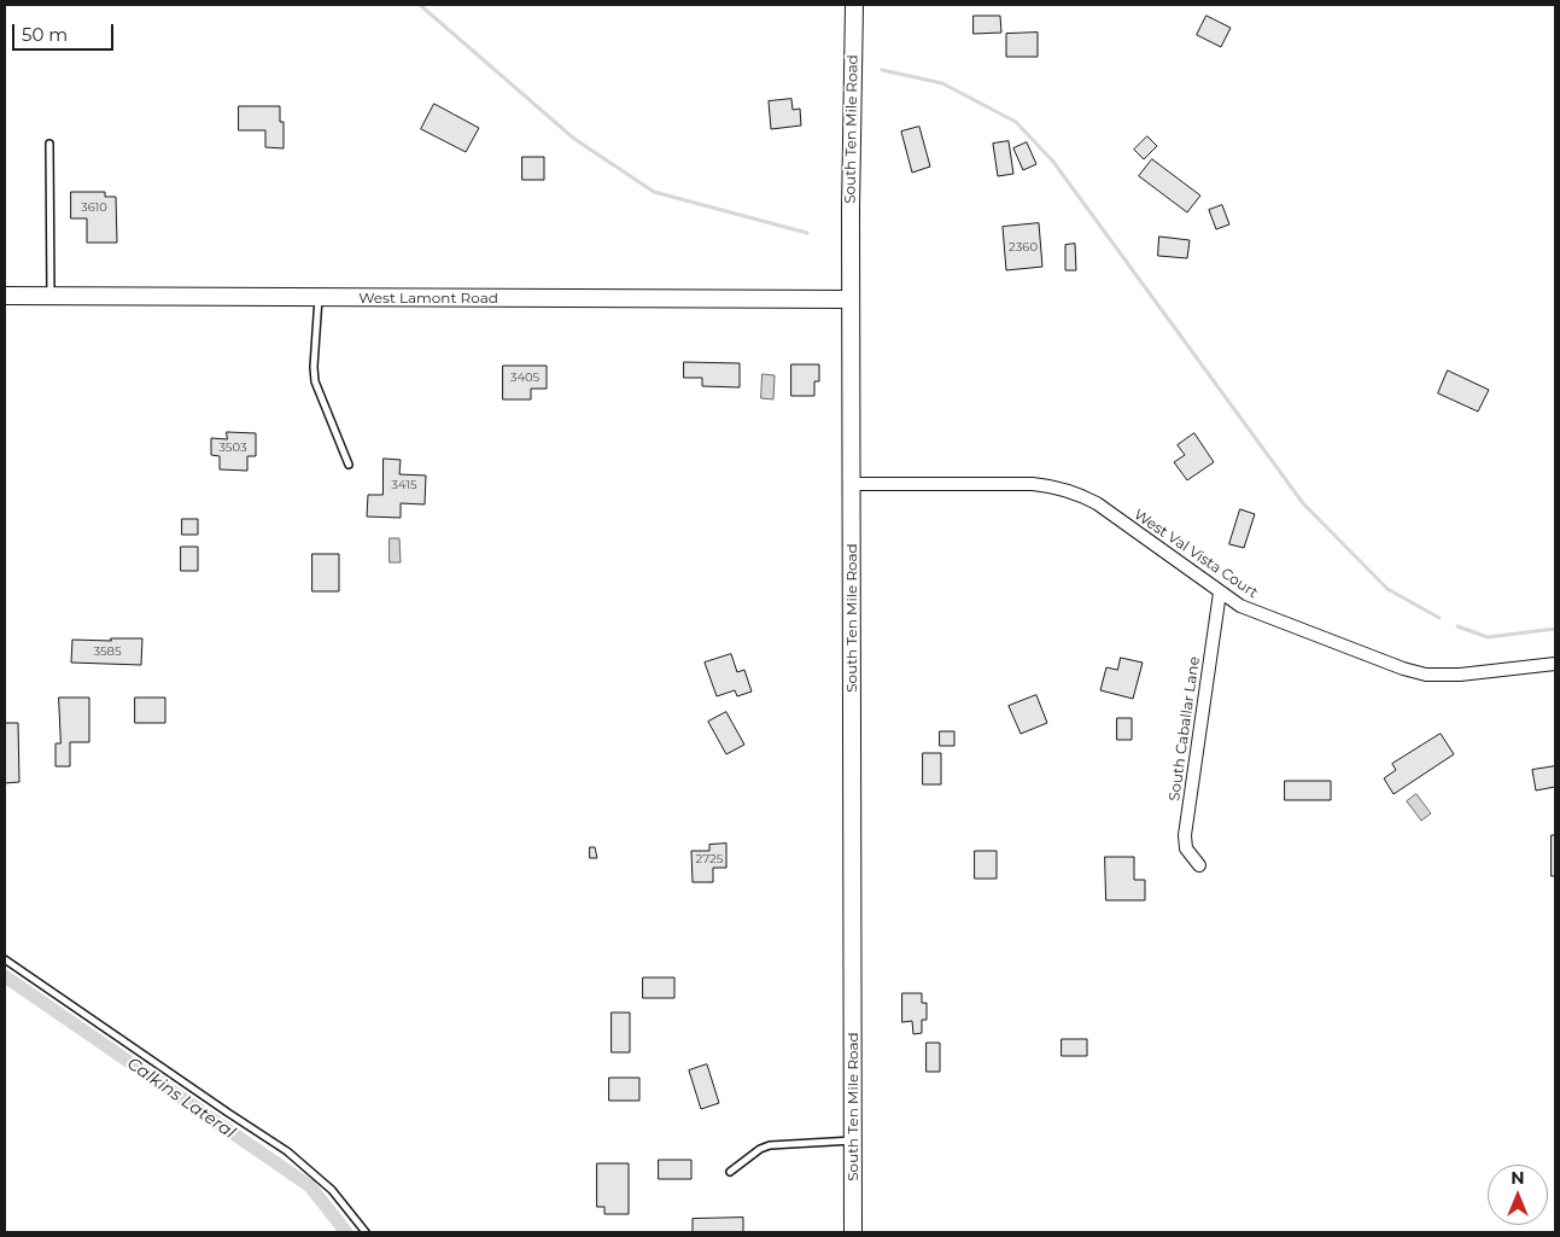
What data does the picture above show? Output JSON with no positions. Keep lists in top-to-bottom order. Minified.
{"streets":{"main road":["South Ten Mile Road","West Lamont Road"],"street":["West Val Vista Court","South Caballar Lane"]},"crossings":[["South Ten Mile Road","West Lamont Road"],["South Ten Mile Road","West Val Vista Court"],["West Val Vista Court","South Caballar Lane"]],"water":["Calkins Lateral"],"house_numbers":["3610","2360","3405","3503","3415","3585","2725"],"scale_bar":"50 m","north":"top"}
